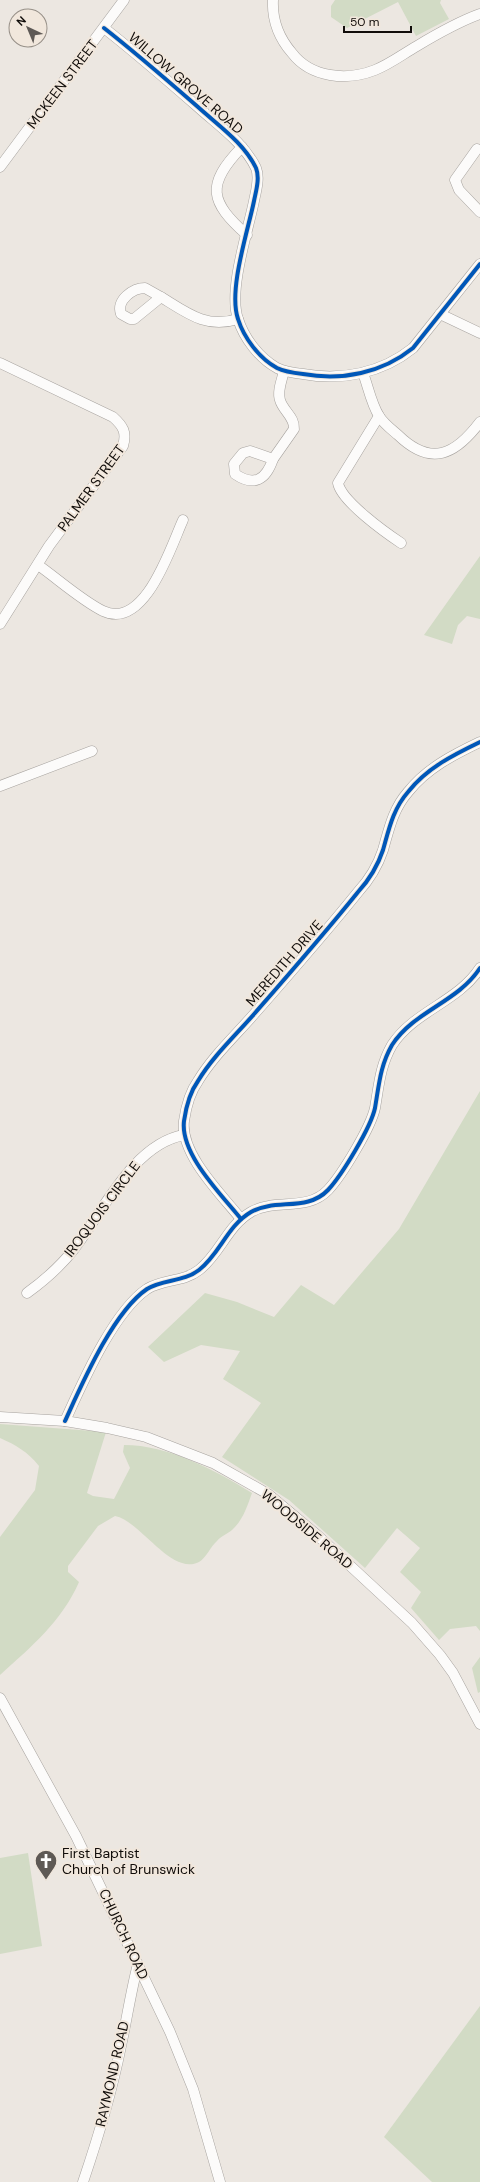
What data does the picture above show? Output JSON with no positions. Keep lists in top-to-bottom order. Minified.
{"streets":{"street":["WILLOW GROVE ROAD","MCKEEN STREET","PALMER STREET","MEREDITH DRIVE","IROQUOIS CIRCLE","WOODSIDE ROAD","CHURCH ROAD","RAYMOND ROAD"]},"crossings":[["WILLOW GROVE ROAD","MCKEEN STREET"],["MEREDITH DRIVE","IROQUOIS CIRCLE"],["CHURCH ROAD","RAYMOND ROAD"]],"places":{"church":["First Baptist Church of Brunswick"]},"scale_bar":"50 m","north":"top left"}
